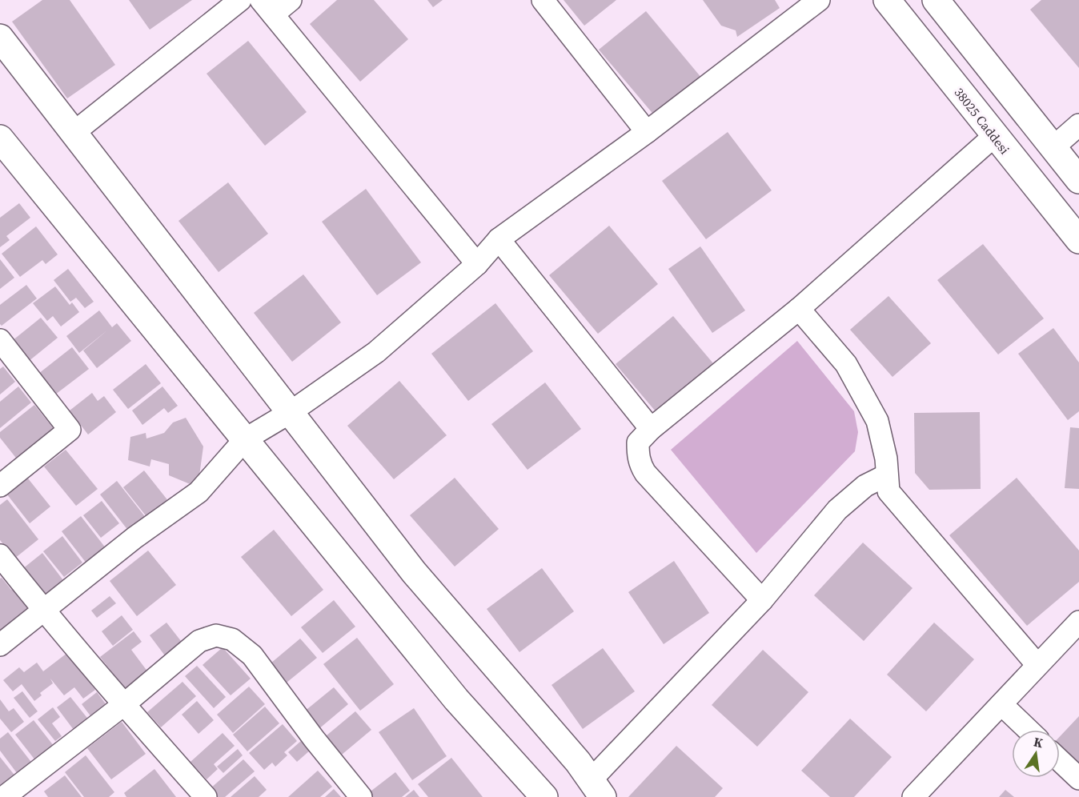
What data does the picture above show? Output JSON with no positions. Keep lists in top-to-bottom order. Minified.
{"streets":{"street":["38025 Caddesi"]},"north":"top"}
